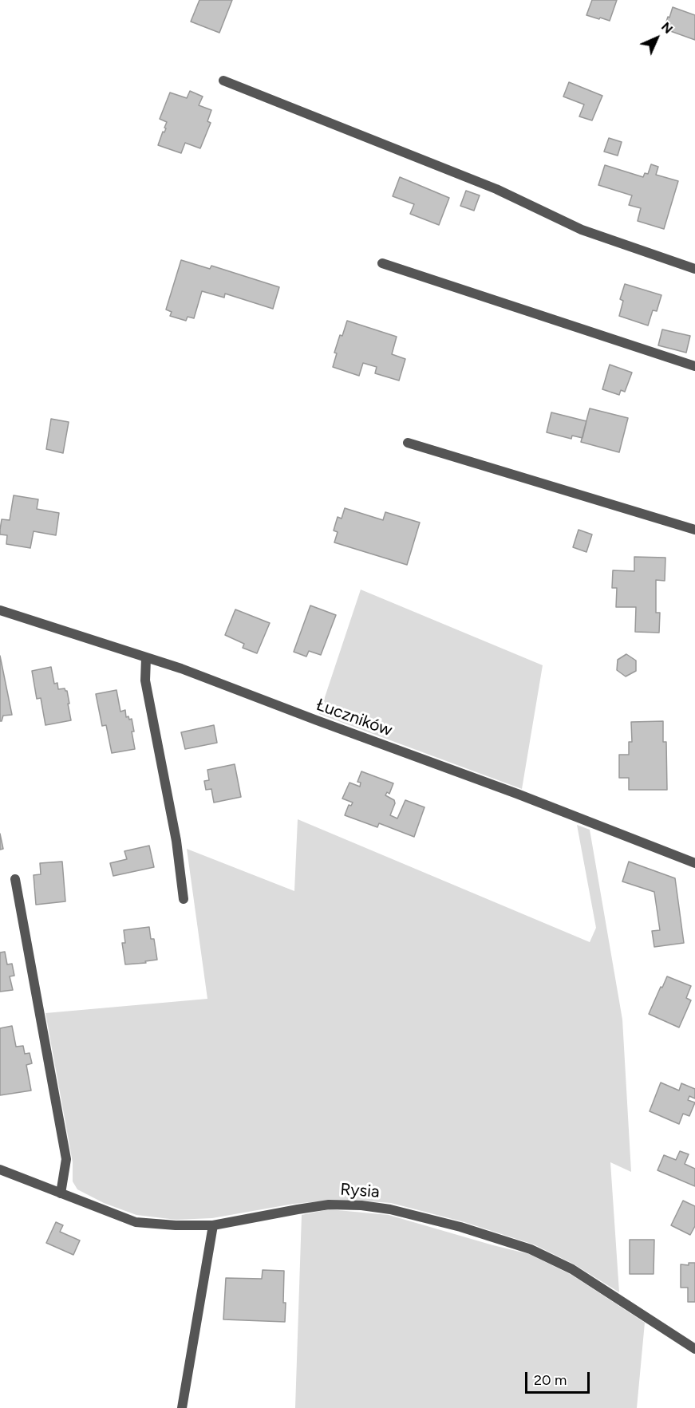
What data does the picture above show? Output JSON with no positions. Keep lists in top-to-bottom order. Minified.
{"streets":{"street":["Łuczników","Rysia"]},"scale_bar":"20 m","north":"top right"}
